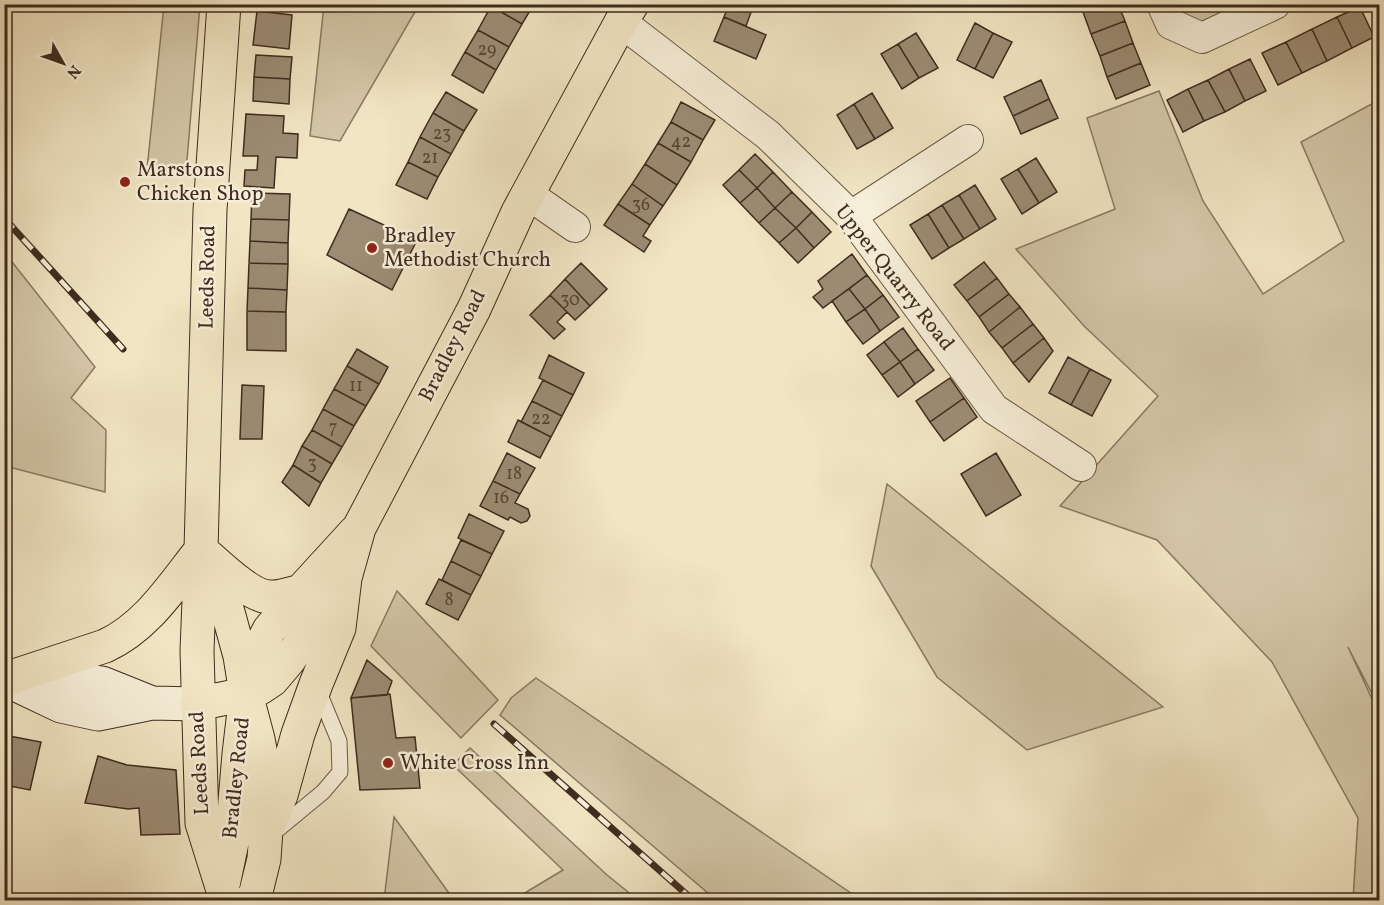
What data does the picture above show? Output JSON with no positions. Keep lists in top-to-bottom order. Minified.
{"streets":{"main road":["Leeds Road","Bradley Road"],"street":["Upper Quarry Road"]},"crossings":[["Leeds Road","Bradley Road"],["Upper Quarry Road","Bradley Road"]],"places":["Marstons Chicken Shop","Bradley Methodist Church","White Cross Inn"],"house_numbers":["29","23","42","21","36","30","11","22","7","3","18","16","8"],"north":"bottom right"}
